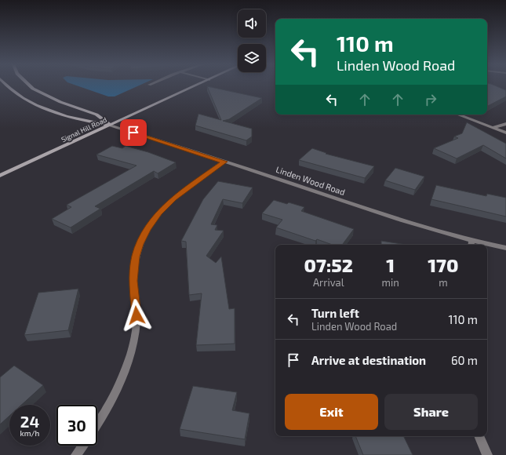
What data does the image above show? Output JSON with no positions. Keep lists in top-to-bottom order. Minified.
{"streets":{"main road":["Signal Hill Road"],"street":["Linden Wood Road"]},"crossings":[["Signal Hill Road","Linden Wood Road"]],"page":{"turn":["110 m","Linden Wood Road"],"eta":["07:52","Arrival","1","min","170","m"],"list":[{"name":"Turn left","note":"Linden Wood Road","value":"110 m"},{"name":"Arrive at destination","value":"60 m"}],"buttons":["Exit","Share"],"speed":"24 km/h","limit":"30"}}
